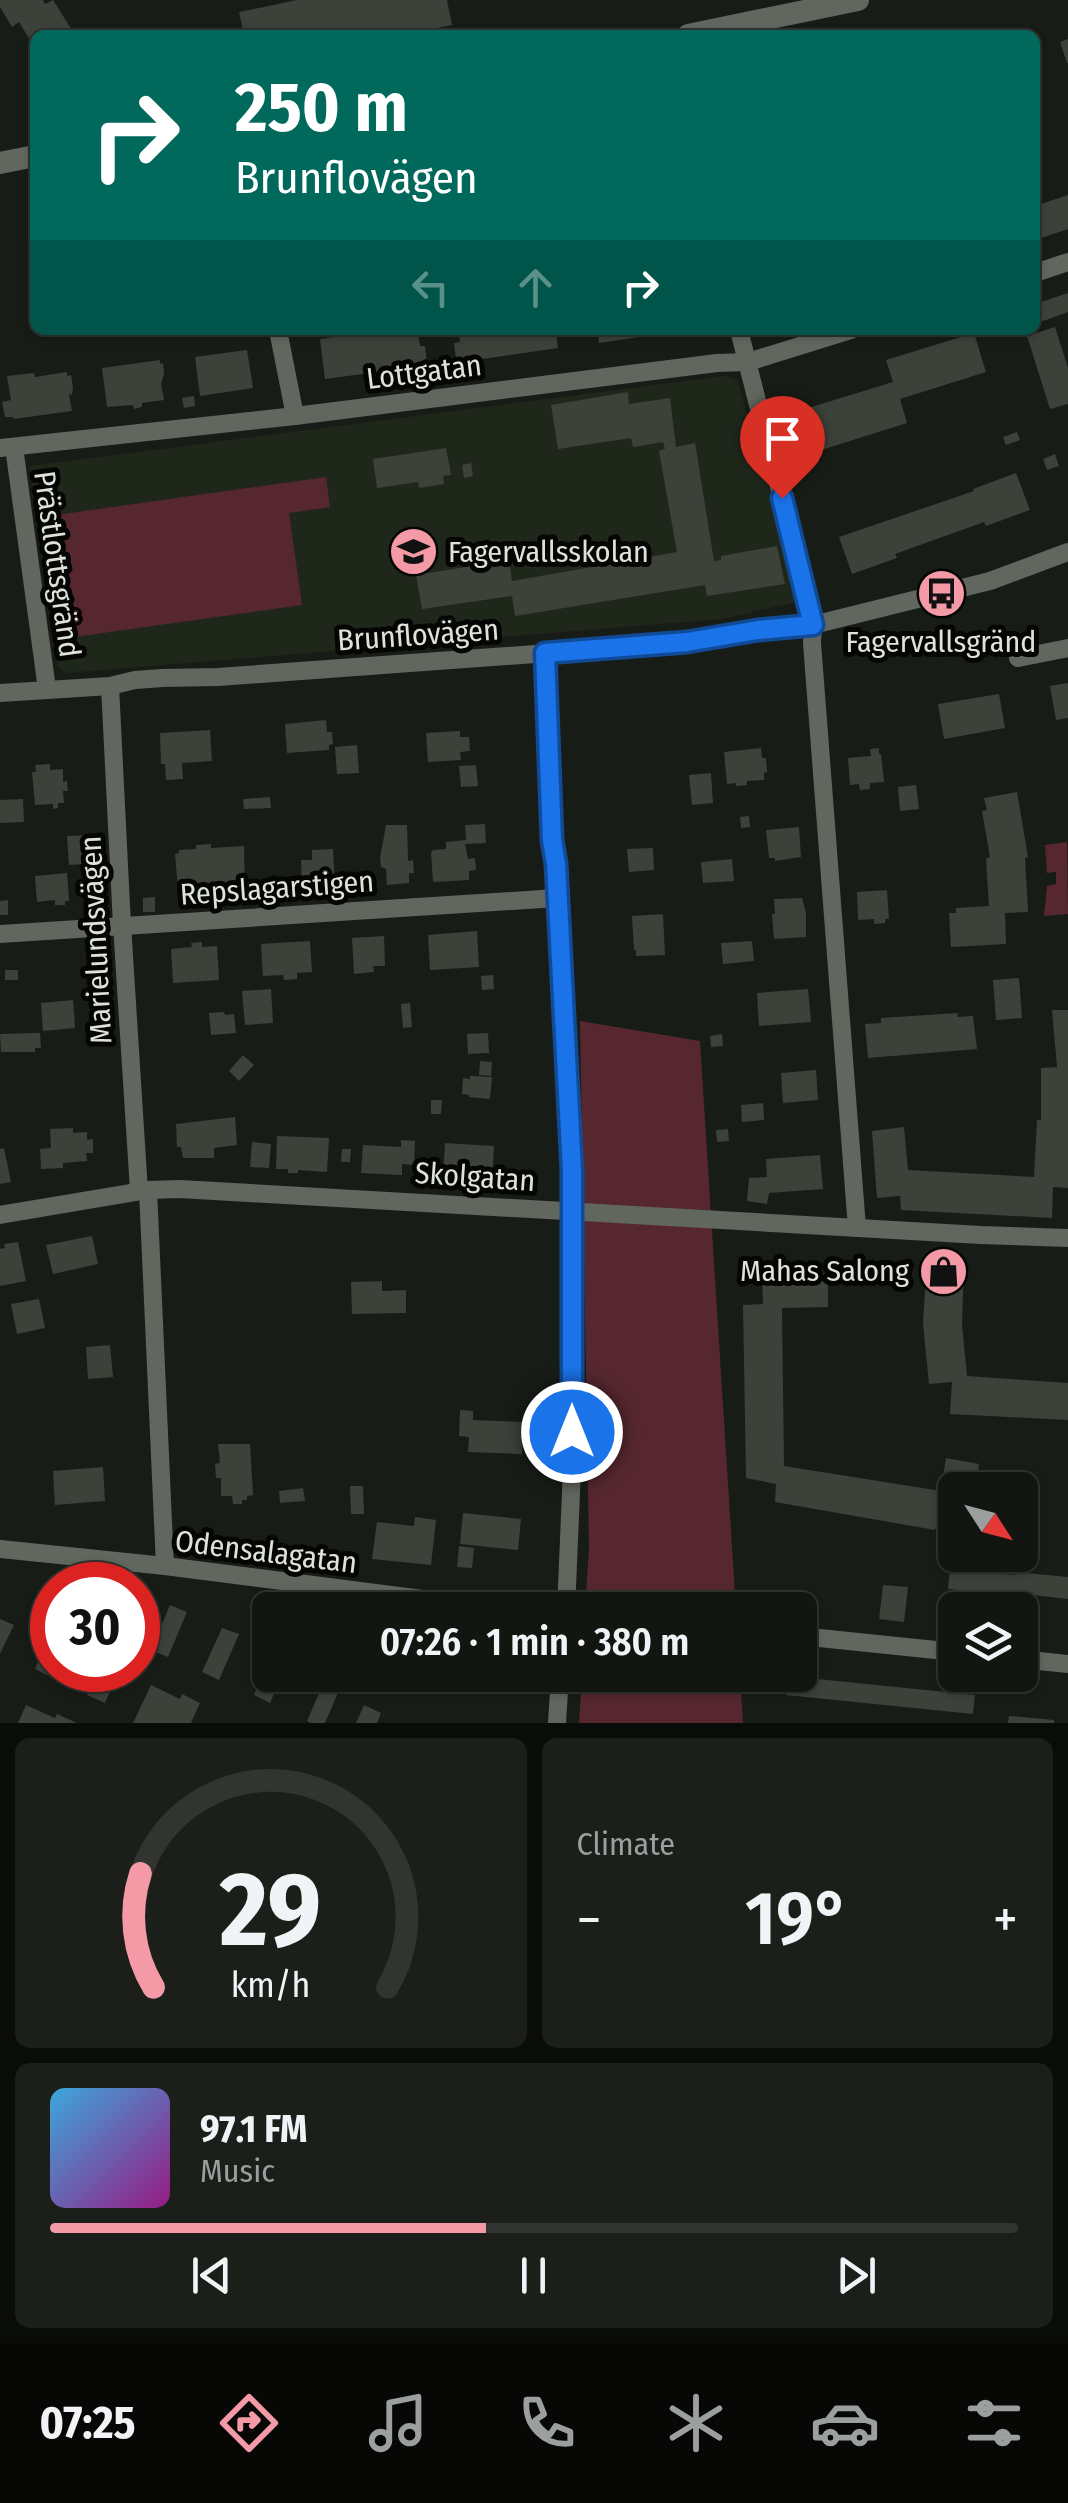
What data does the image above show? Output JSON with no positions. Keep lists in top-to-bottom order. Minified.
{"streets":{"street":["Lottgatan","Prästlottsgränd","Brunflovägen","Repslagarstigen","Marielundsvägen","Skolgatan","Odensalagatan"]},"crossings":[["Lottgatan","Prästlottsgränd"],["Prästlottsgränd","Brunflovägen"],["Brunflovägen","Marielundsvägen"],["Repslagarstigen","Marielundsvägen"],["Marielundsvägen","Skolgatan"],["Marielundsvägen","Odensalagatan"]],"places":{"school or university":["Fagervallsskolan"],"bus stop":["Fagervallsgränd"],"shop":["Mahas Salong"]},"north":"bottom right","page":{"turn":["250 m","Brunflovägen"],"limit":"30","trip":"07:26 · 1 min · 380 m","tile":"Climate","heat":["−","19°","+"],"song":["97.1 FM","Music"],"tabs":"07:25","gauge":["29","km/h"]}}
